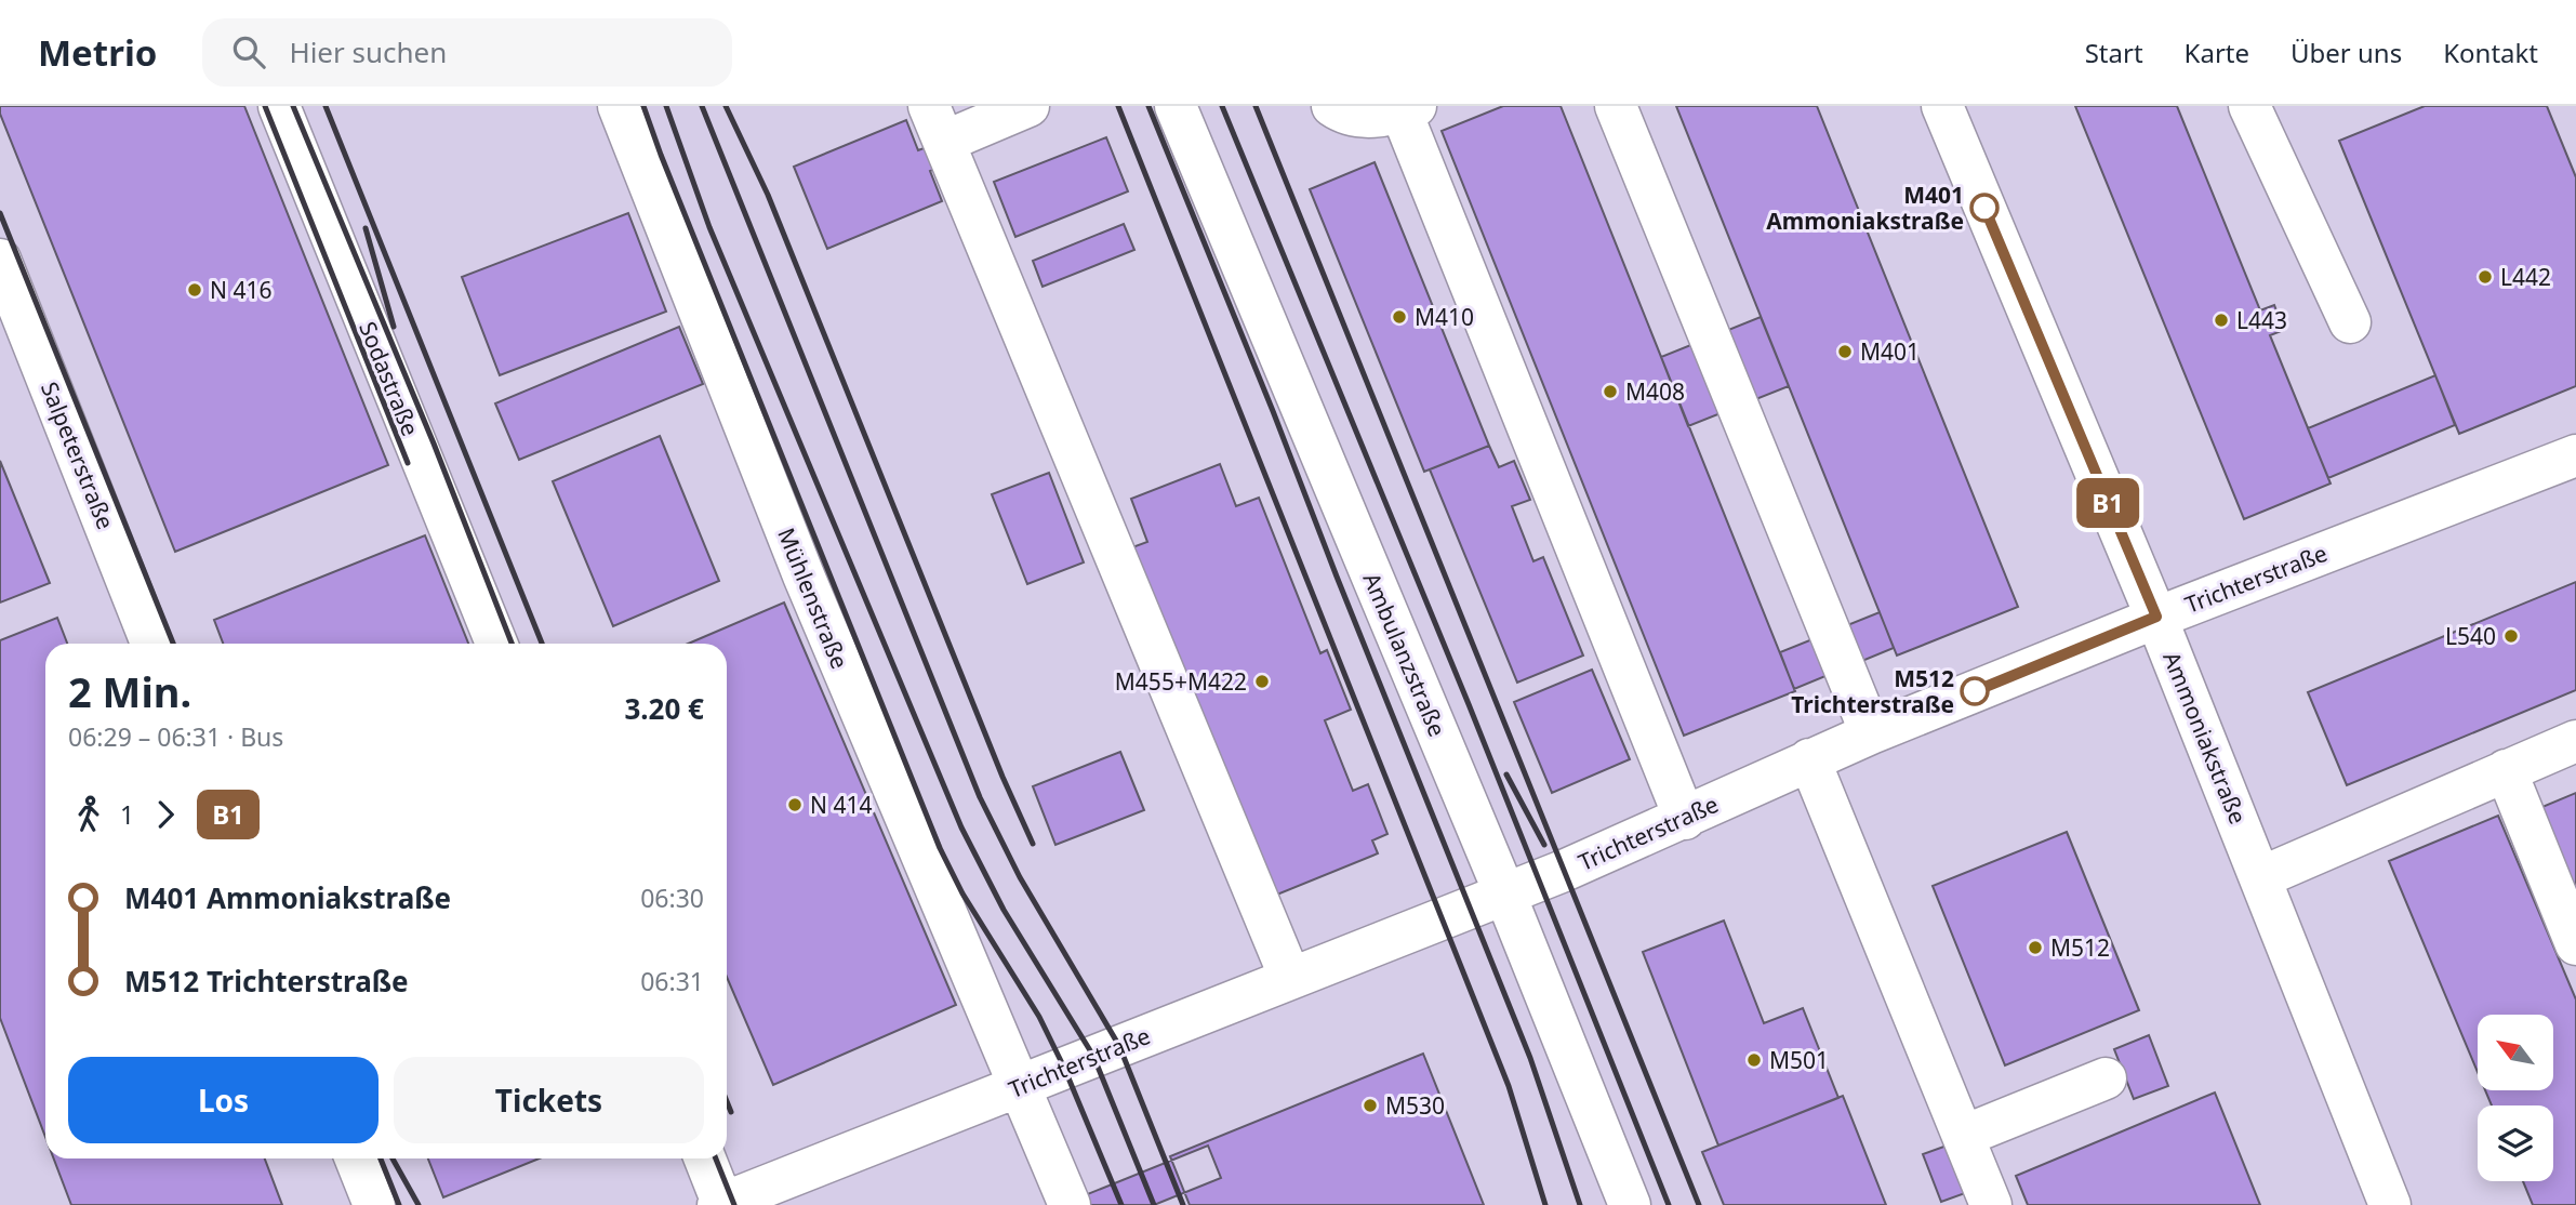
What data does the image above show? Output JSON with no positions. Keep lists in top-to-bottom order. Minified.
{"streets":{"street":["Sodastraße","Salpeterstraße","Trichterstraße","Mühlenstraße","Ambulanzstraße","Ammoniakstraße"]},"crossings":[["Trichterstraße","Mühlenstraße"],["Trichterstraße","Ambulanzstraße"],["Trichterstraße","Ammoniakstraße"]],"places":["M401 Ammoniakstraße","L442","N 416","M410","L443","M401","M408","L540","M455+M422","M512 Trichterstraße","N 414","M512","M501","M530"],"lines":["bus line B1"],"north":"top left","page":{"header":"Metrio","search":"Hier suchen","nav":["Start","Karte","Über uns","Kontakt"],"on_map":"B1","heading":["2 Min.","06:29 – 06:31 · Bus","3.20 €"],"legs":["1","B1"],"list":[{"name":"M401 Ammoniakstraße","value":"06:30"},{"name":"M512 Trichterstraße","value":"06:31"}],"buttons":["Los","Tickets"]}}
